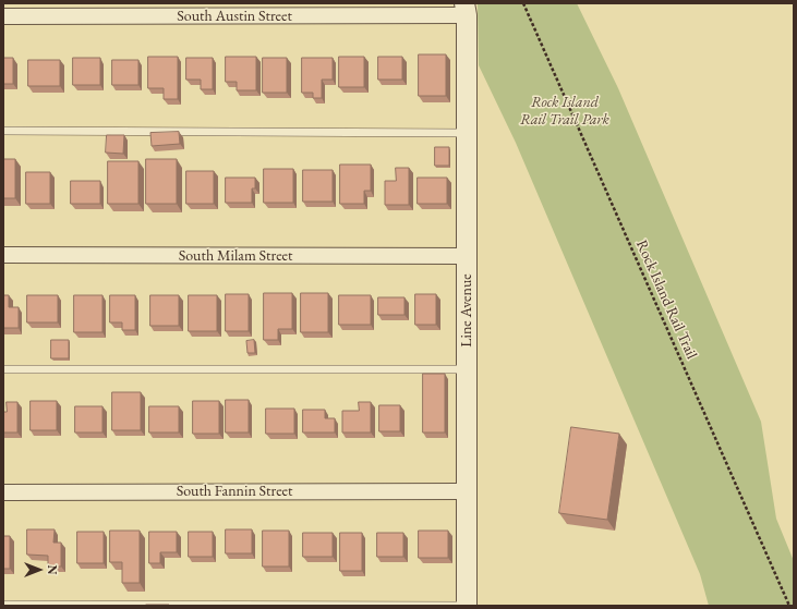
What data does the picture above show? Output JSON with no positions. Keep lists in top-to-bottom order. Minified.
{"streets":{"street":["South Austin Street","South Milam Street","Line Avenue","South Fannin Street"],"path":["Rock Island Rail Trail"]},"crossings":[["South Austin Street","Line Avenue"],["South Milam Street","Line Avenue"],["Line Avenue","South Fannin Street"]],"parks":["Rock Island Rail Trail Park"],"north":"right"}
